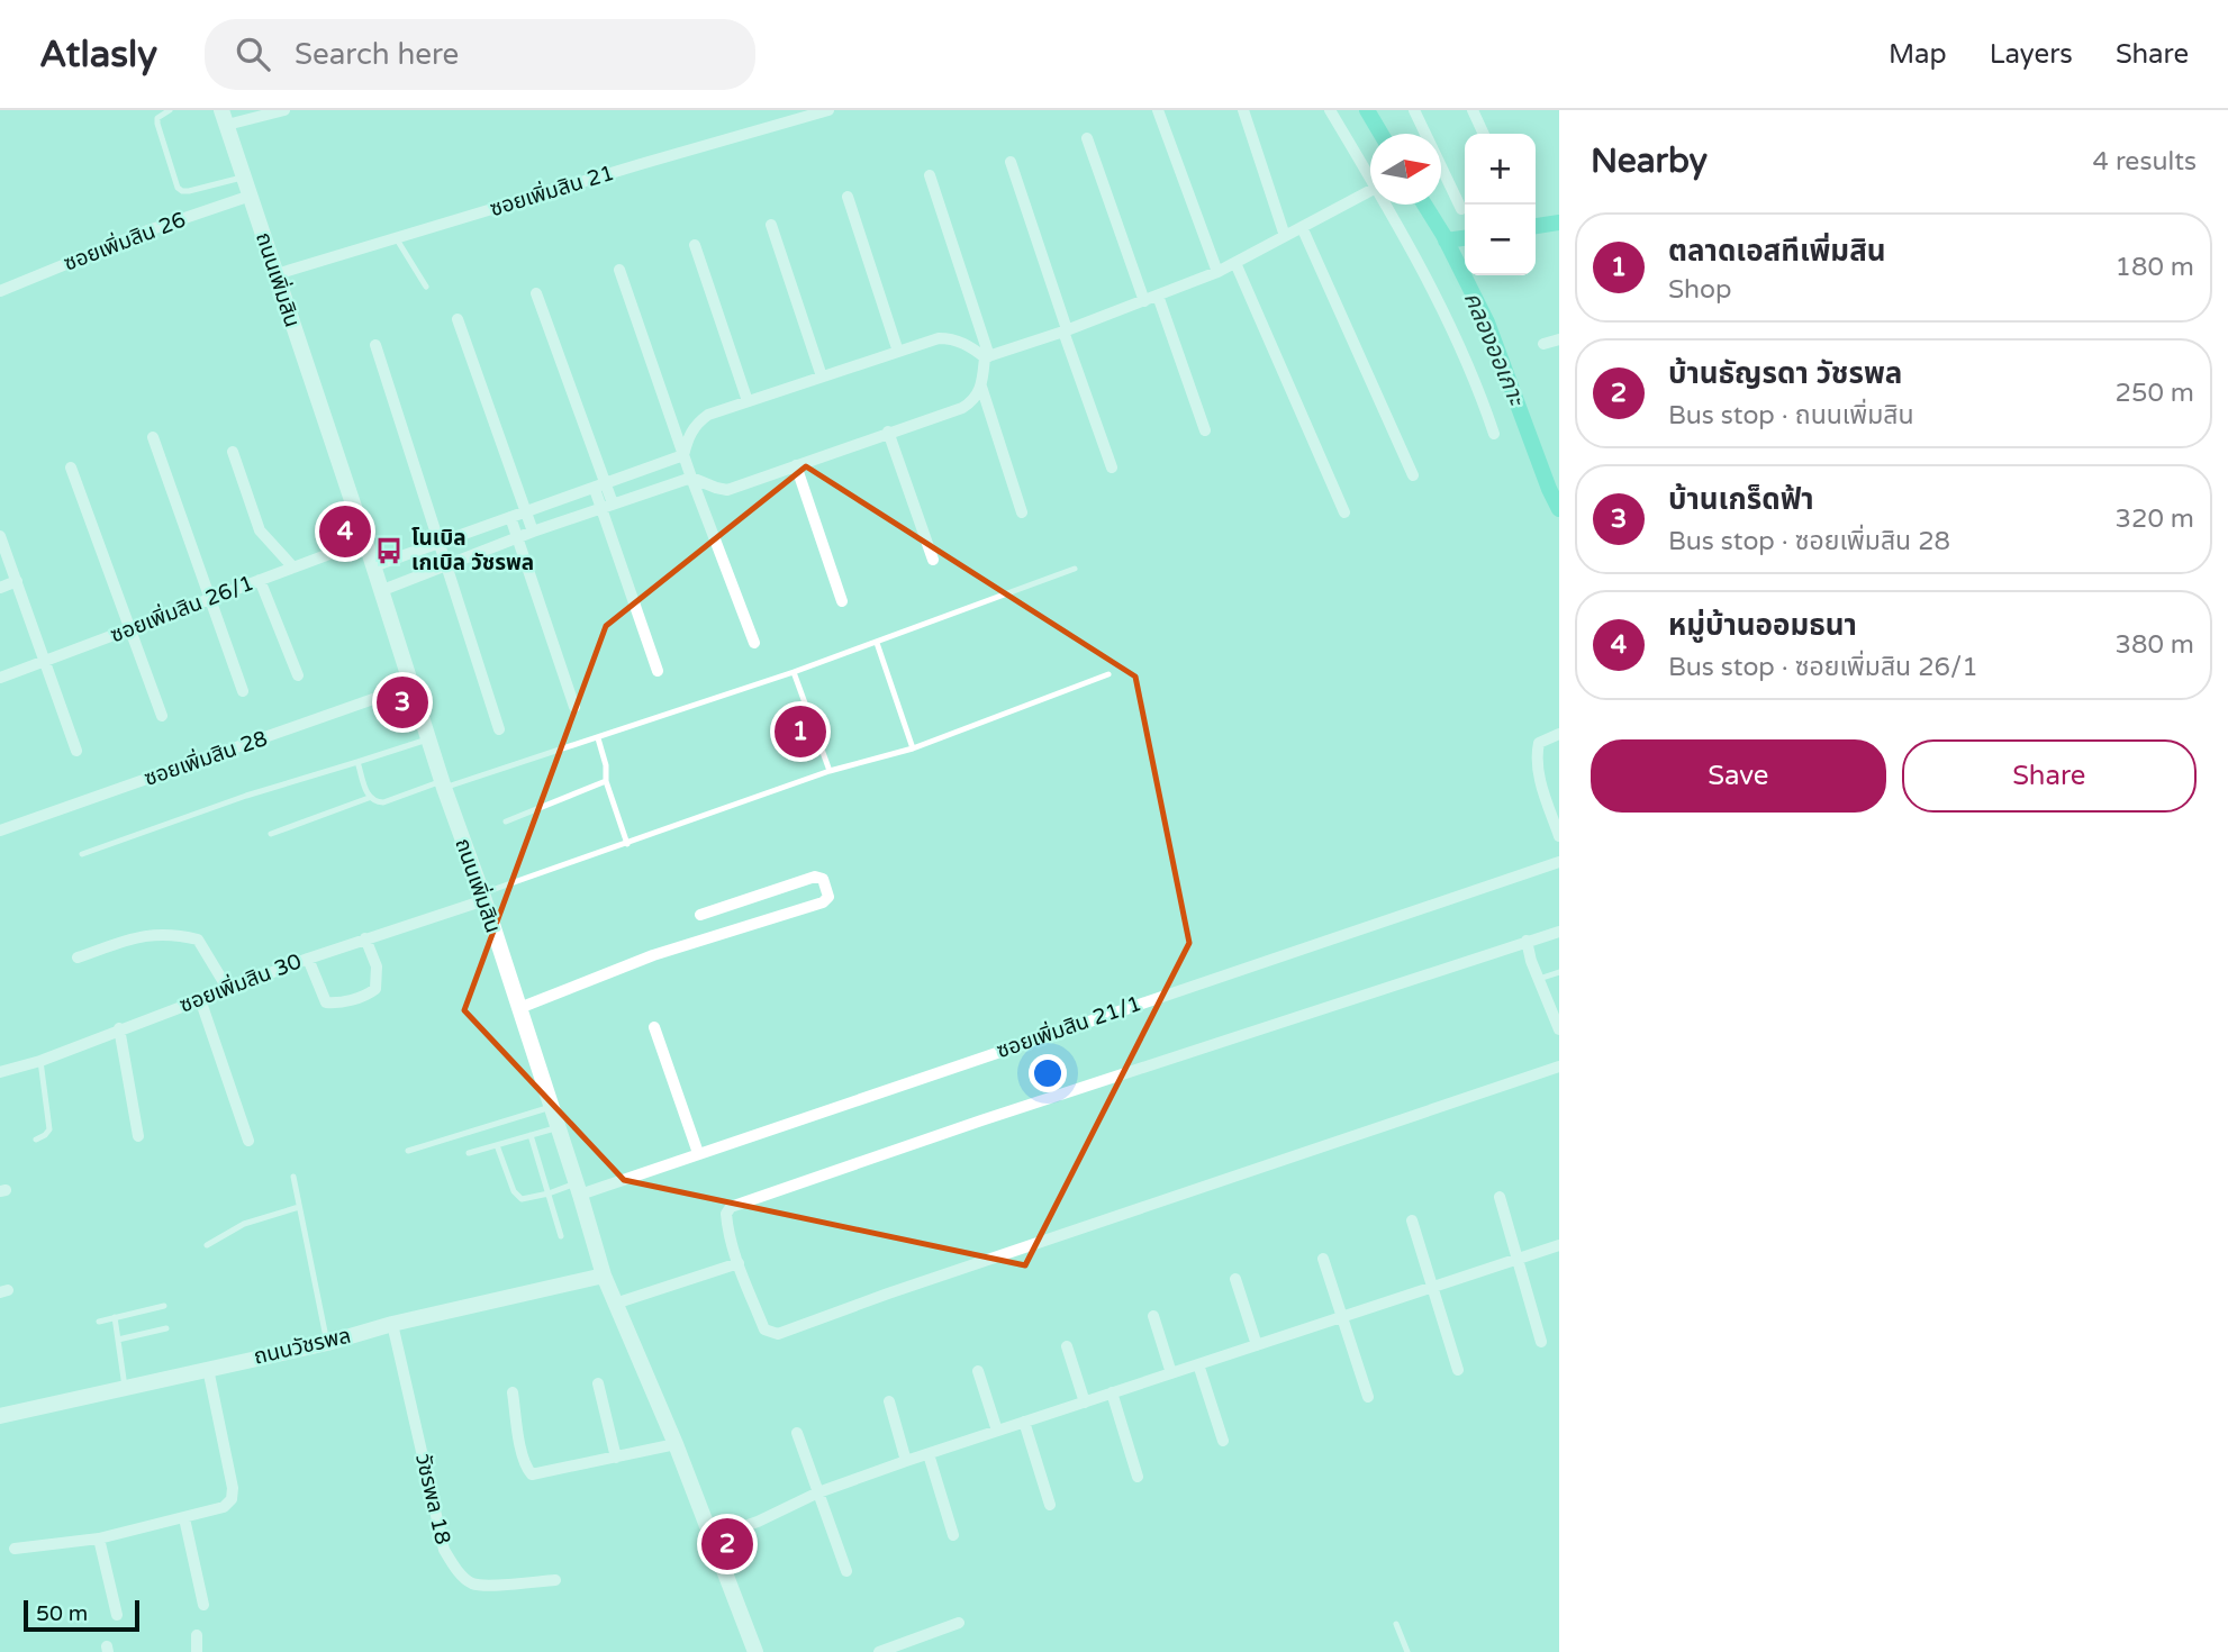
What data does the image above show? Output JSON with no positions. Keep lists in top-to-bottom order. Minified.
{"streets":{"street":["ซอยเพิ่มสิน 21","ซอยเพิ่มสิน 26","ถนนเพิ่มสิน","ซอยเพิ่มสิน 26/1","ซอยเพิ่มสิน 28","ซอยเพิ่มสิน 30","ซอยเพิ่มสิน 21/1","ถนนวัชรพล","วัชรพล 18"]},"crossings":[["ซอยเพิ่มสิน 21","ถนนเพิ่มสิน"],["ซอยเพิ่มสิน 26","ถนนเพิ่มสิน"],["ถนนเพิ่มสิน","ซอยเพิ่มสิน 26/1"],["ถนนเพิ่มสิน","ซอยเพิ่มสิน 28"],["ถนนเพิ่มสิน","ซอยเพิ่มสิน 30"],["ถนนเพิ่มสิน","ซอยเพิ่มสิน 21/1"],["ถนนเพิ่มสิน","ถนนวัชรพล"],["ถนนวัชรพล","วัชรพล 18"]],"water":["คลองออเกาะ"],"places":{"bus stop":["โนเบิล เกเบิล วัชรพล"]},"scale_bar":"50 m","north":"right","page":{"header":"Atlasly","search":"Search here","nav":["Map","Layers","Share"],"heading":["Nearby","4 results"],"map_buttons":["+","−"],"list":[{"mark":"1","name":"ตลาดเอสทีเพิ่มสิน","note":"Shop","value":"180 m"},{"mark":"2","name":"บ้านธัญรดา วัชรพล","note":"Bus stop · ถนนเพิ่มสิน","value":"250 m"},{"mark":"3","name":"บ้านเกร็ดฟ้า","note":"Bus stop · ซอยเพิ่มสิน 28","value":"320 m"},{"mark":"4","name":"หมู่บ้านออมธนา","note":"Bus stop · ซอยเพิ่มสิน 26/1","value":"380 m"}],"pins":["4","3","1","2"],"buttons":["Save","Share"],"scale":"50 m"}}
